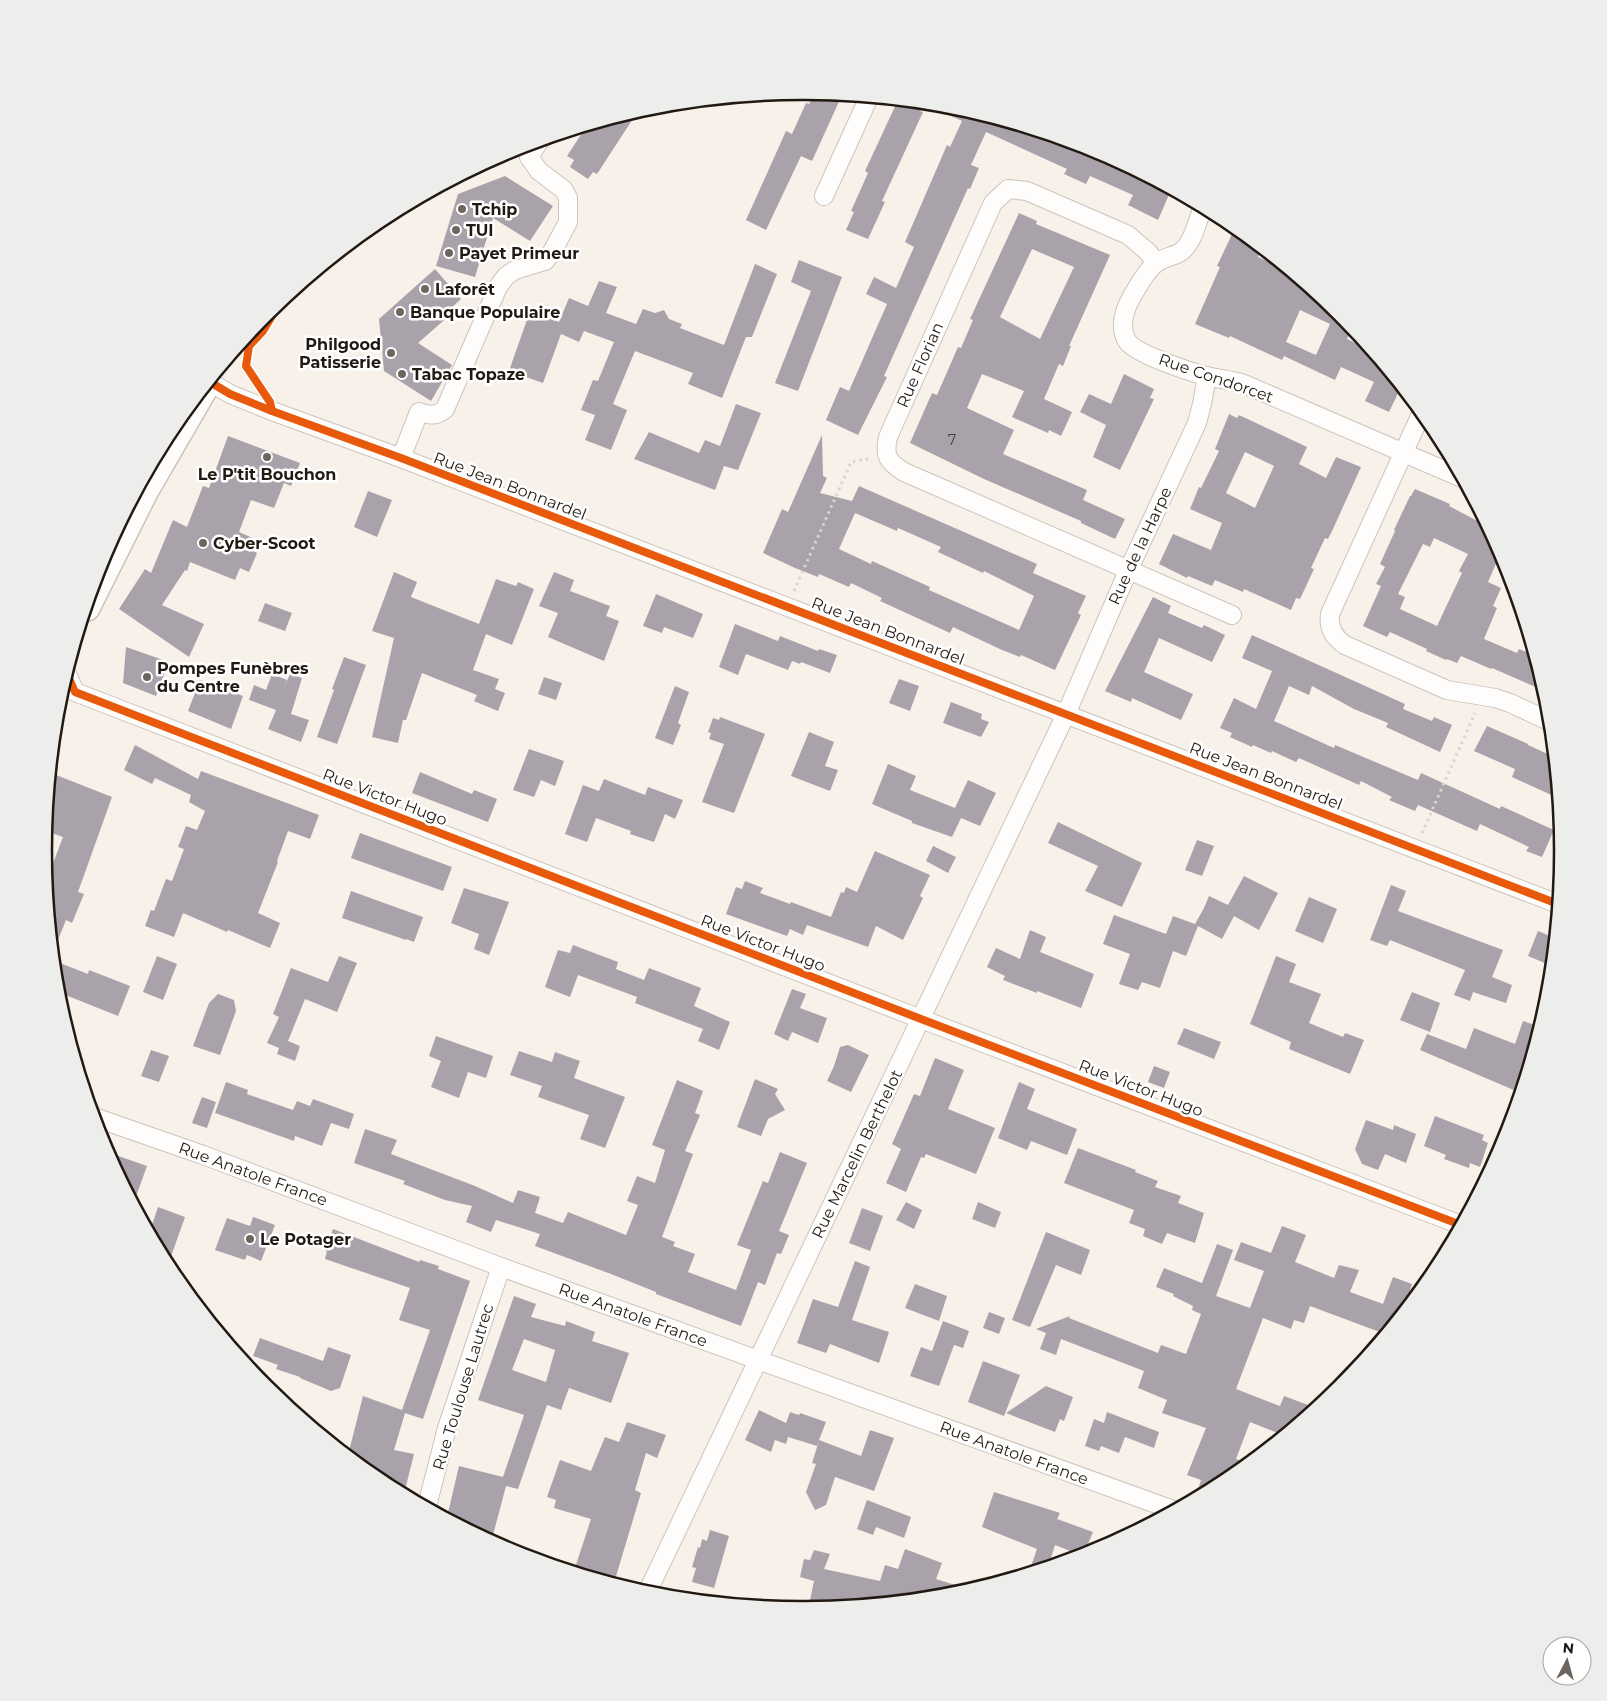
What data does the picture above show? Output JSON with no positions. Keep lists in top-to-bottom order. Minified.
{"streets":{"street":["Rue Florian","Rue Condorcet","Rue Jean Bonnardel","Rue de la Harpe","Rue Victor Hugo","Rue Marcelin Berthelot","Rue Anatole France","Rue Toulouse Lautrec"]},"crossings":[["Rue Florian","Rue Condorcet"],["Rue Condorcet","Rue de la Harpe"],["Rue Jean Bonnardel","Rue de la Harpe"],["Rue Jean Bonnardel","Rue Marcelin Berthelot"],["Rue de la Harpe","Rue Marcelin Berthelot"],["Rue Victor Hugo","Rue Marcelin Berthelot"],["Rue Marcelin Berthelot","Rue Anatole France"],["Rue Anatole France","Rue Toulouse Lautrec"]],"places":["Tchip","TUI","Payet Primeur","Laforêt","Banque Populaire","Philgood Patisserie","Tabac Topaze","Le P'tit Bouchon","Cyber-Scoot","Pompes Funèbres du Centre","Le Potager"],"house_numbers":["7"],"north":"top"}
